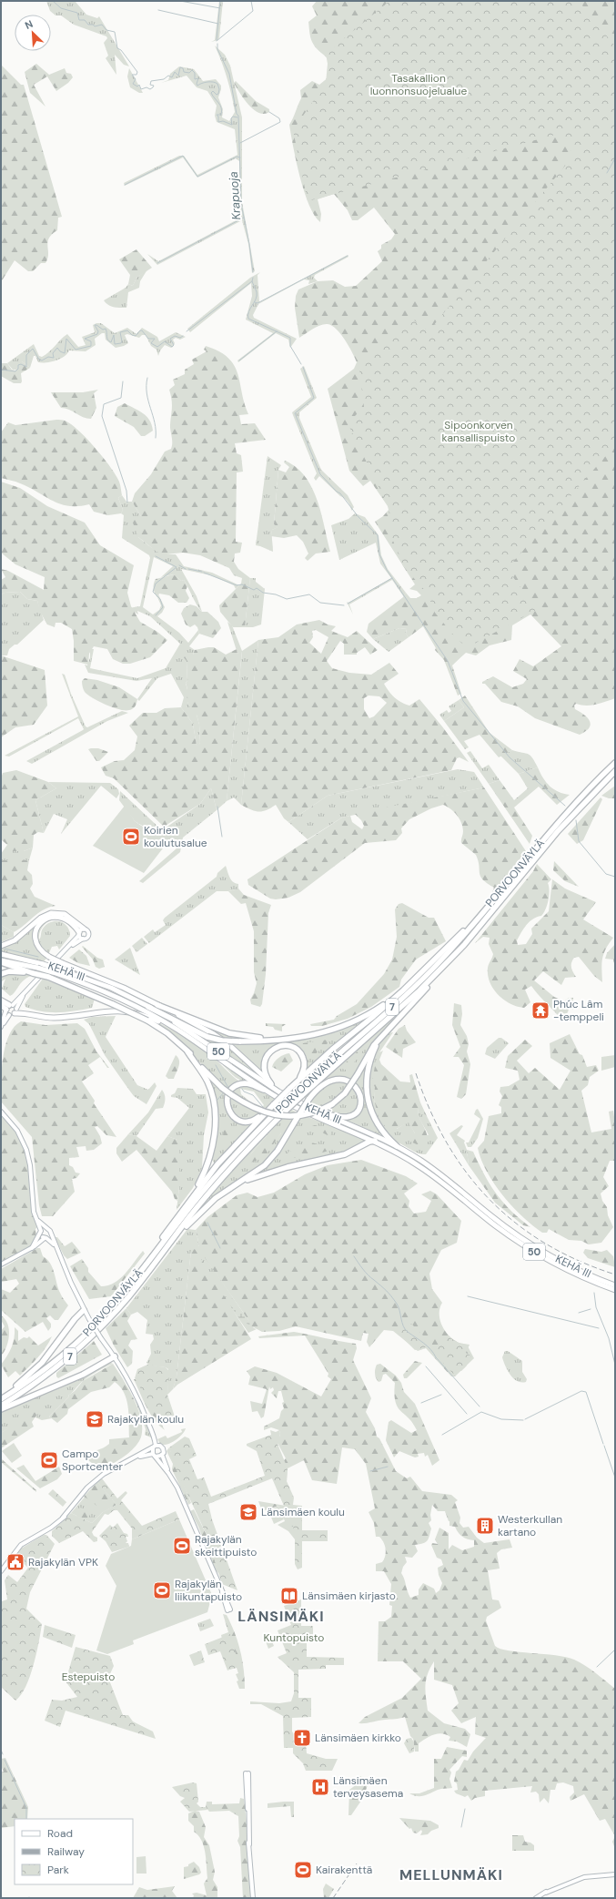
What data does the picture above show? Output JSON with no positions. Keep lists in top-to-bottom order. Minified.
{"streets":{"highway":["PORVOONVÄYLÄ","KEHÄ III","7","50"]},"districts":["LÄNSIMÄKI","MELLUNMÄKI"],"water":["Krapuoja"],"parks":["Tasakallion luonnonsuojelualue","Sipoonkorven kansallispuisto","Kuntopuisto","Estepuisto"],"places":{"sports":["Koirien koulutusalue","Campo Sportcenter","Rajakylän skeittipuisto","Rajakylän liikuntapuisto","Kairakenttä"],"temple":["Phúc Lâm -temppeli"],"school or university":["Rajakylän koulu","Länsimäen koulu"],"building":["Westerkullan kartano"],"public building":["Rajakylän VPK"],"library":["Länsimäen kirjasto"],"church":["Länsimäen kirkko"],"hospital":["Länsimäen terveysasema"]},"legend":["Road","Railway","Park"],"north":"top left"}
